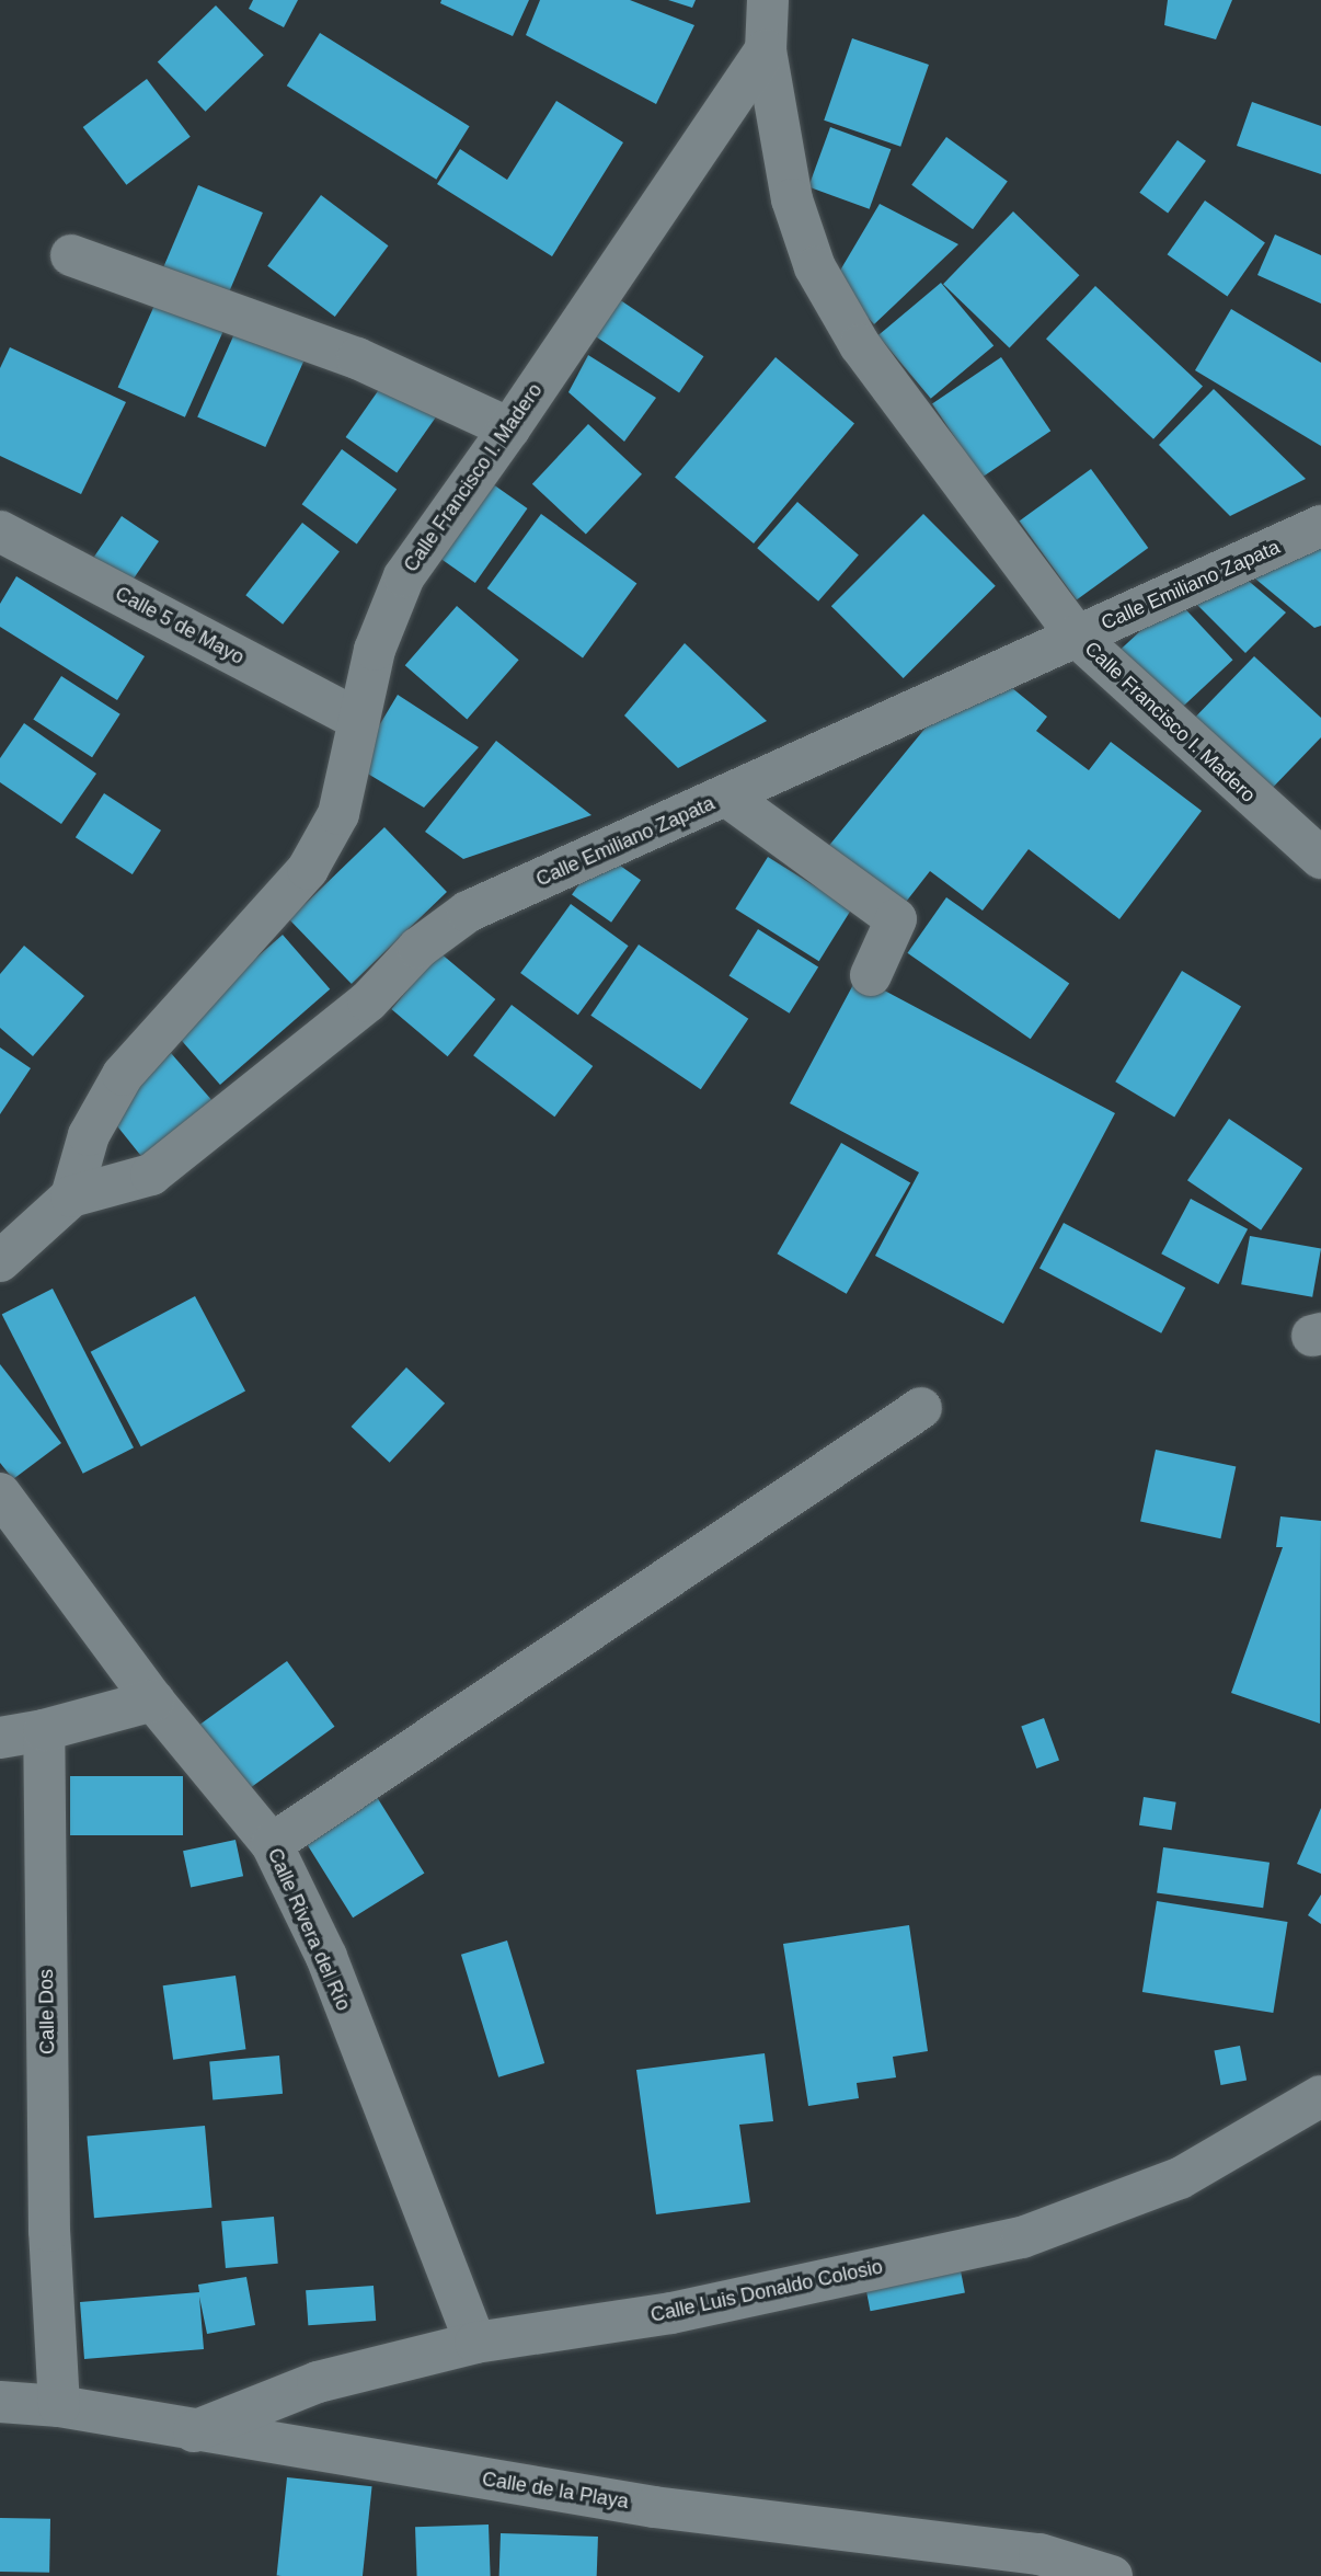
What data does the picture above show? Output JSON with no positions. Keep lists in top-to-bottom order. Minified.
{"streets":{"street":["Calle Francisco I. Madero","Calle Emiliano Zapata","Calle 5 de Mayo","Calle Rivera del Río","Calle Dos","Calle Luis Donaldo Colosio","Calle de la Playa"]},"crossings":[["Calle Francisco I. Madero","Calle Emiliano Zapata"],["Calle Francisco I. Madero","Calle 5 de Mayo"],["Calle Rivera del Río","Calle Luis Donaldo Colosio"],["Calle Dos","Calle de la Playa"],["Calle Luis Donaldo Colosio","Calle de la Playa"]]}
